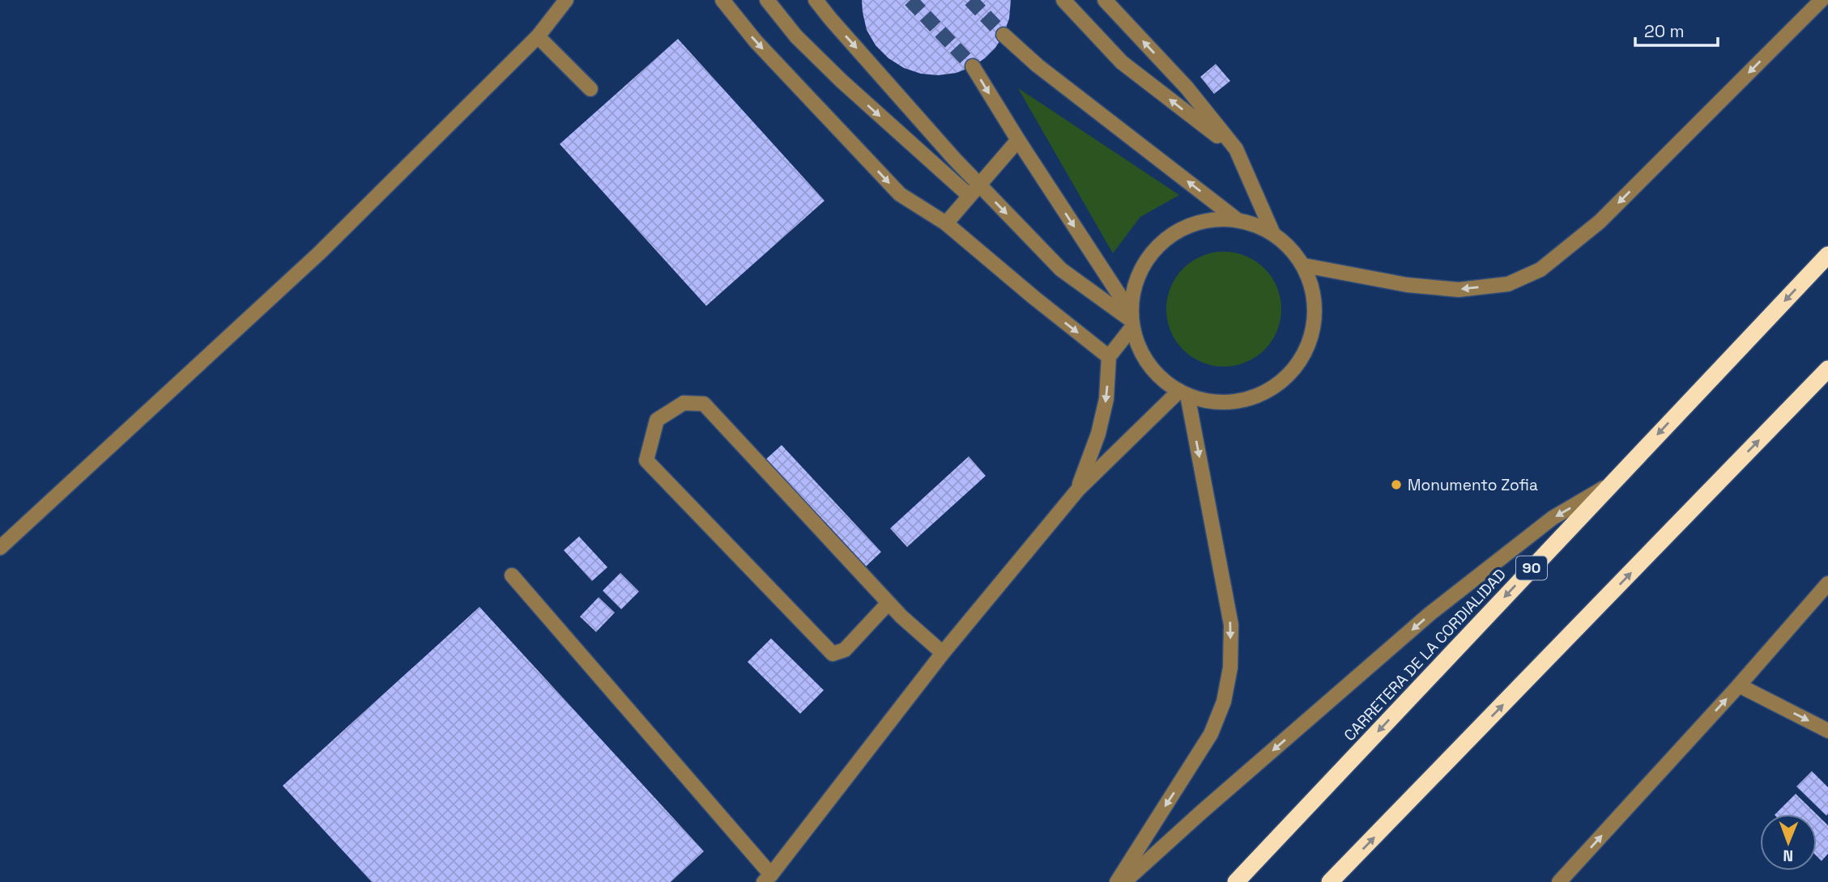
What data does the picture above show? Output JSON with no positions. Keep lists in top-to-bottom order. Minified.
{"streets":{"highway":["90","CARRETERA DE LA CORDIALIDAD"]},"places":["Monumento Zofia"],"scale_bar":"20 m","north":"bottom"}
